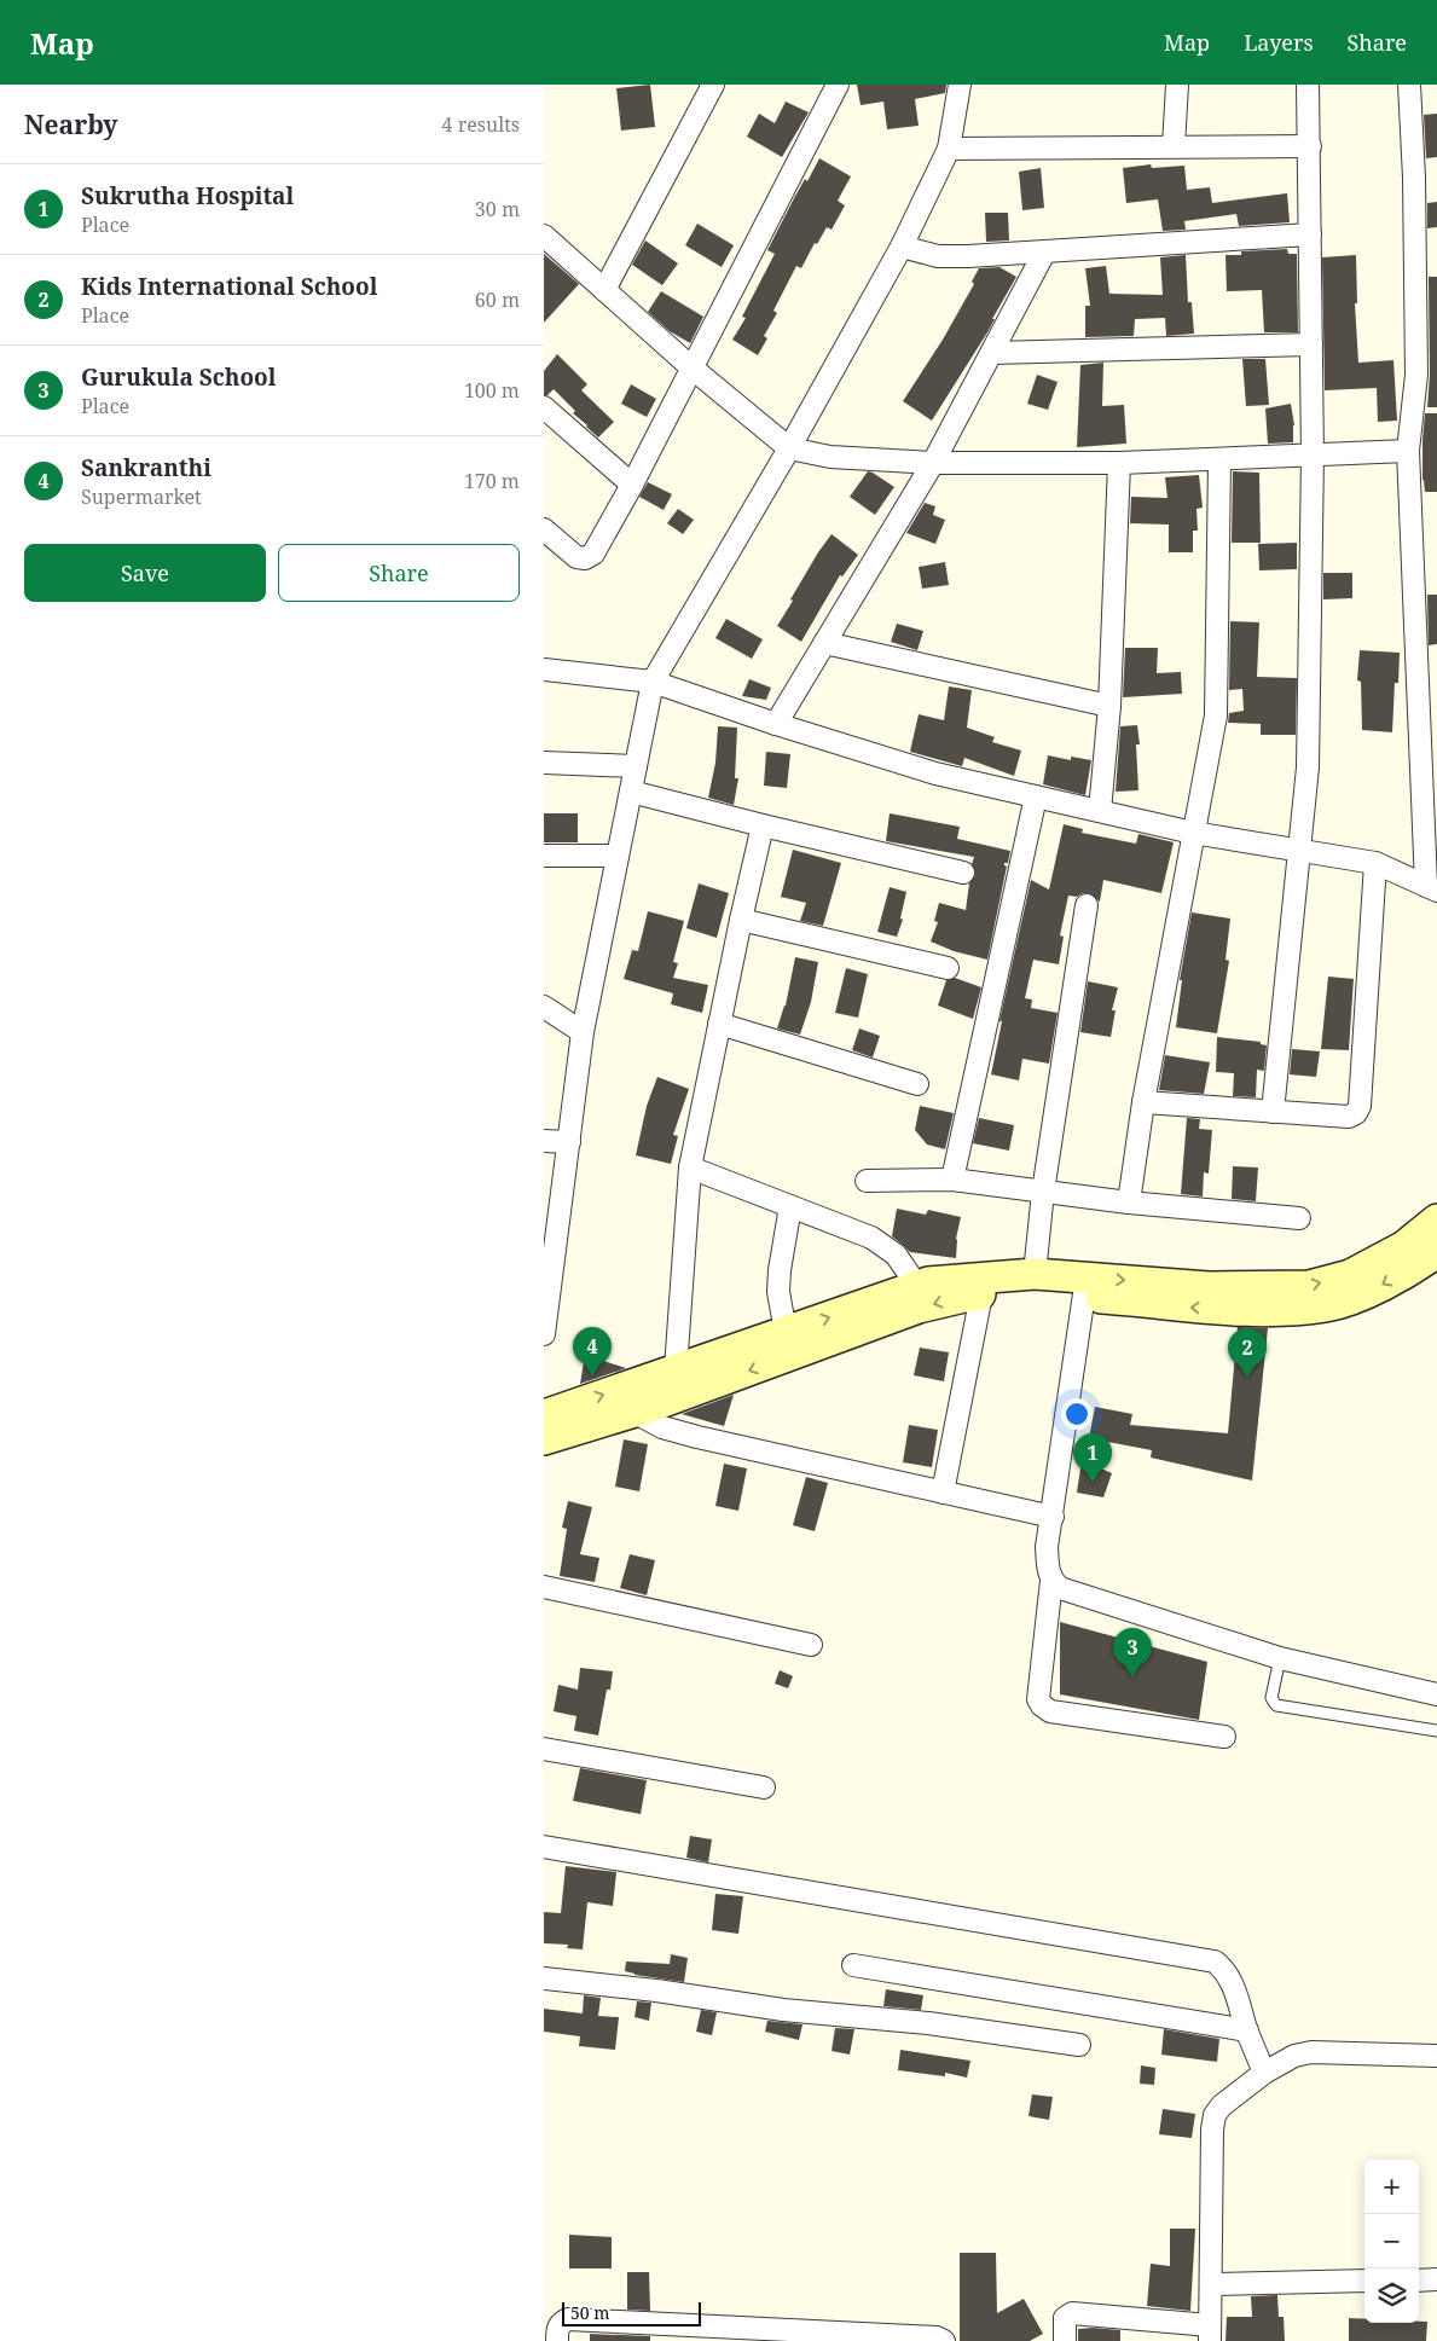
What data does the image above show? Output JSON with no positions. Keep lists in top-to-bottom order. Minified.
{"scale_bar":"50 m","page":{"header":"Map","nav":["Map","Layers","Share"],"heading":["Nearby","4 results"],"list":[{"mark":"1","name":"Sukrutha Hospital","note":"Place","value":"30 m"},{"mark":"2","name":"Kids International School","note":"Place","value":"60 m"},{"mark":"3","name":"Gurukula School","note":"Place","value":"100 m"},{"mark":"4","name":"Sankranthi","note":"Supermarket","value":"170 m"}],"buttons":["Save","Share"],"pins":["4","2","1","3"],"map_buttons":["+","−"],"scale":"50 m"}}
